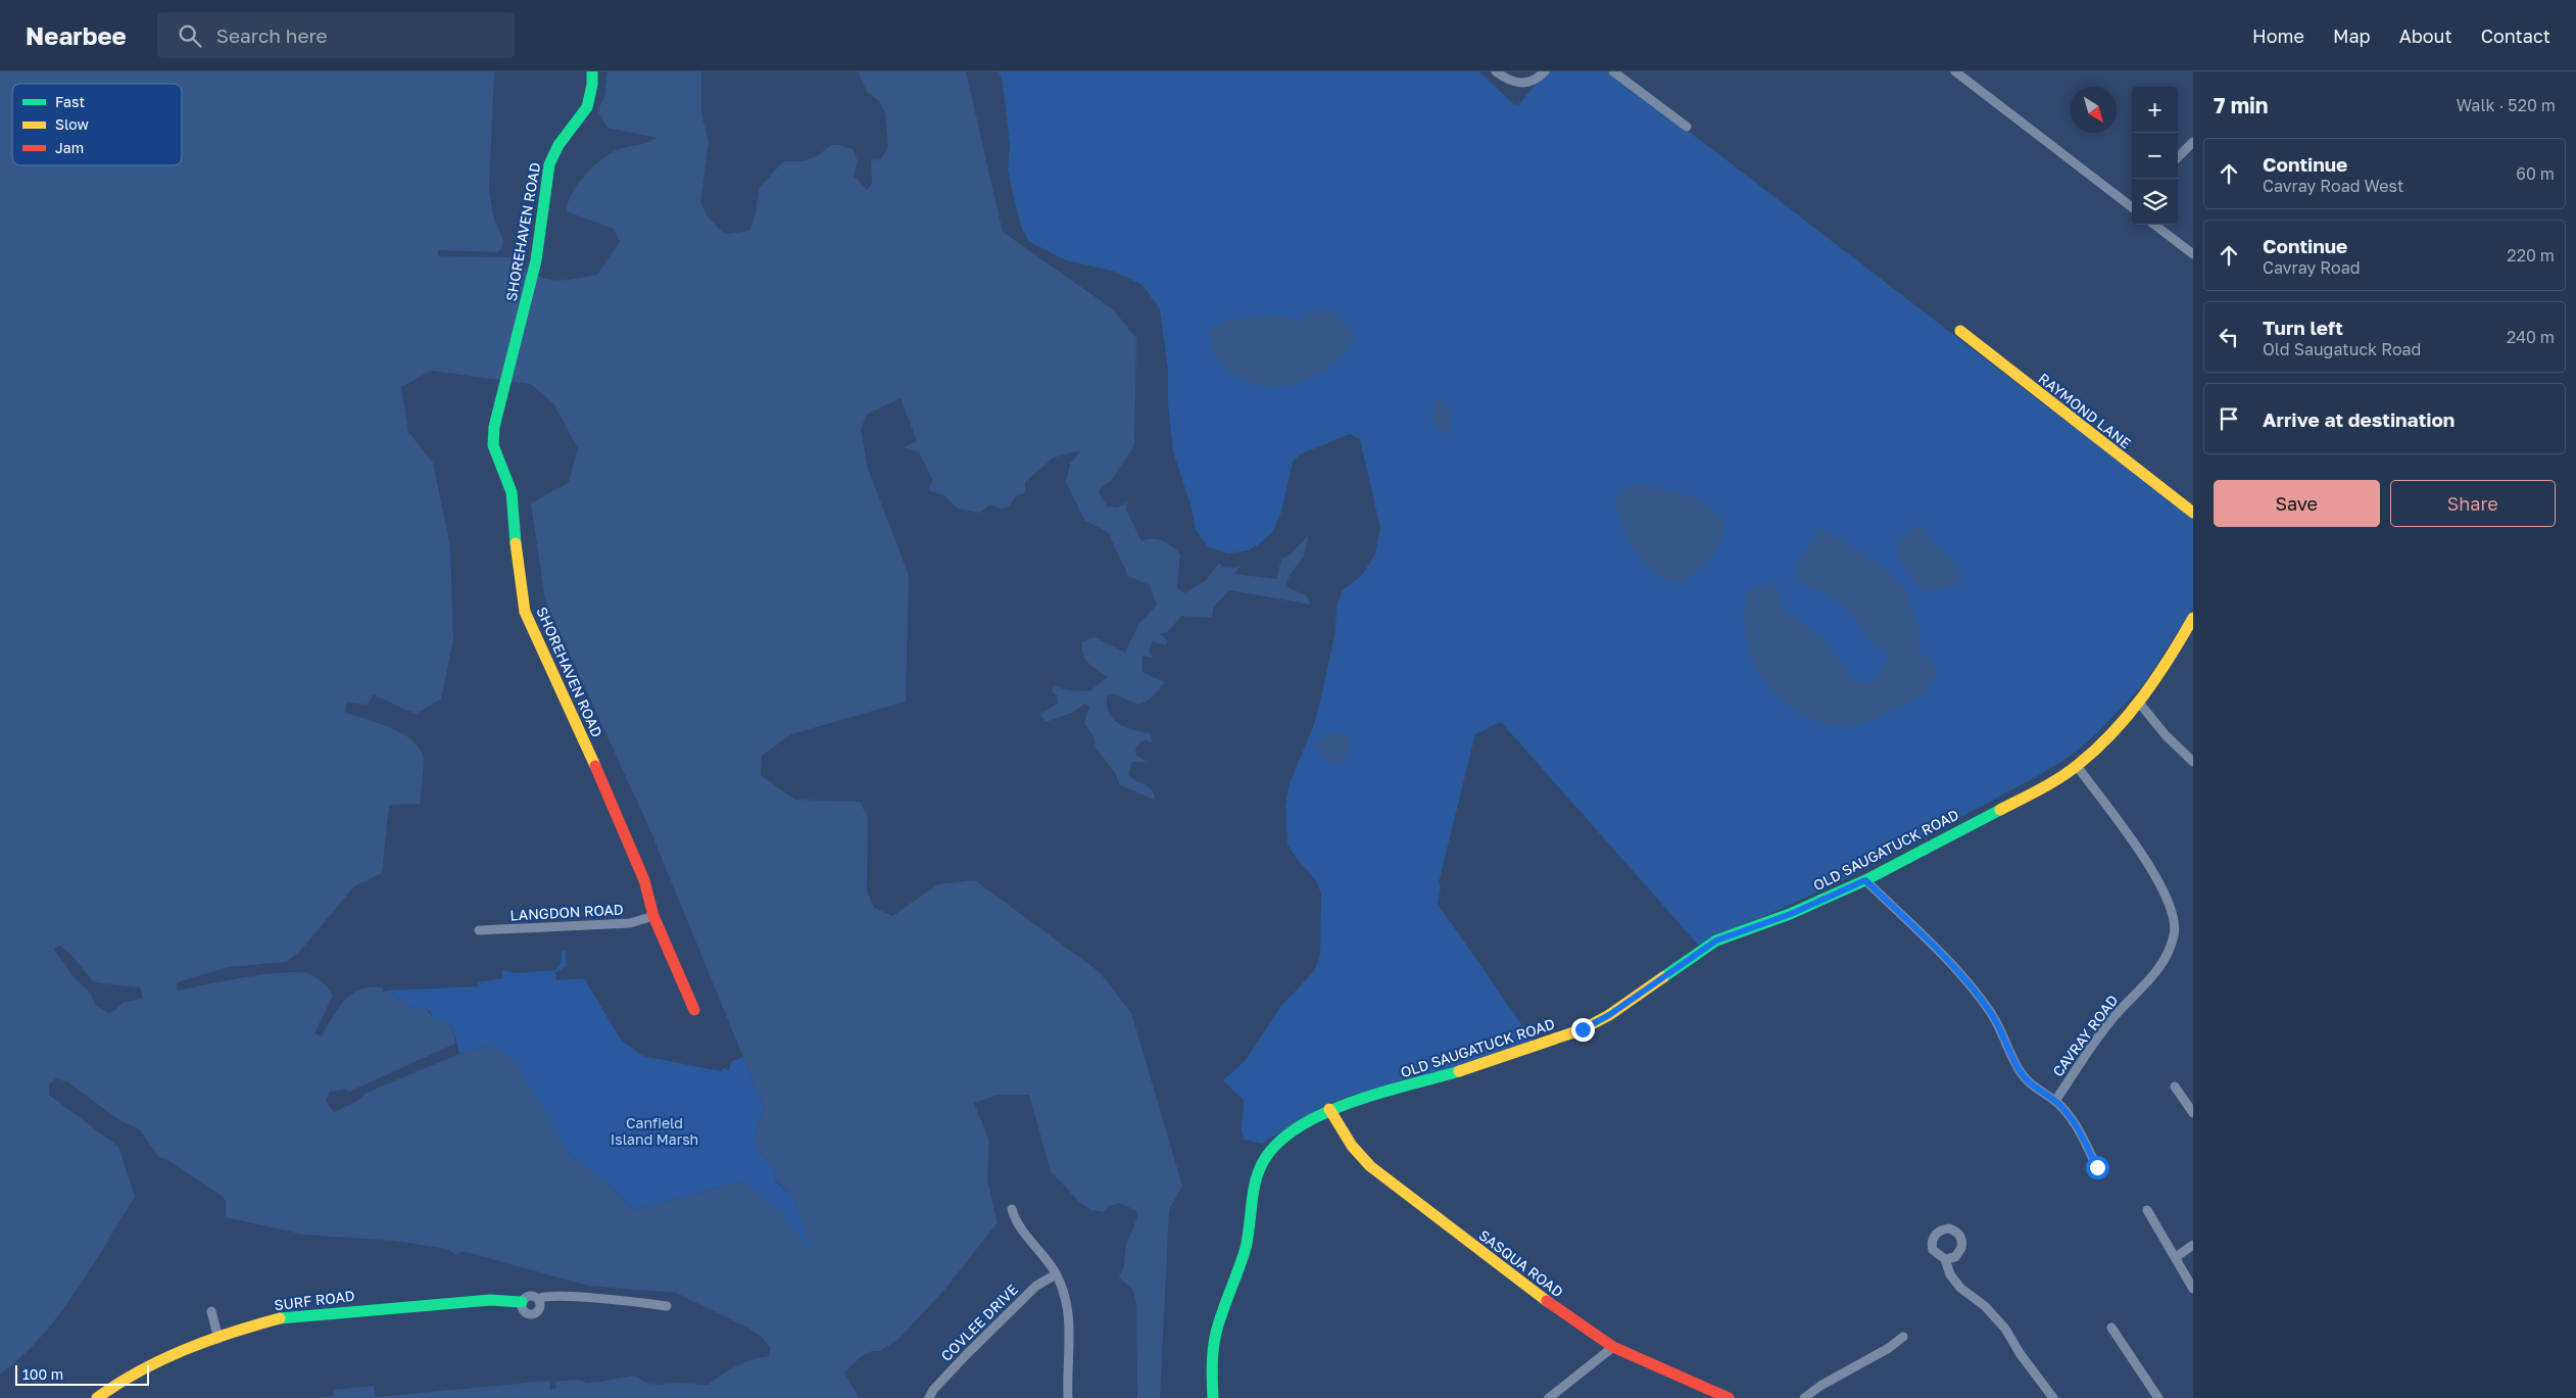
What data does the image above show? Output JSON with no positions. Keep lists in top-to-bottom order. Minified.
{"streets":{"street":["SHOREHAVEN ROAD","RAYMOND LANE","OLD SAUGATUCK ROAD","LANGDON ROAD","CAVRAY ROAD","SASQUA ROAD","SURF ROAD","COVLEE DRIVE"]},"crossings":[["SHOREHAVEN ROAD","LANGDON ROAD"],["OLD SAUGATUCK ROAD","CAVRAY ROAD"],["OLD SAUGATUCK ROAD","SASQUA ROAD"]],"parks":["Canfield Island Marsh"],"legend":["Fast","Slow","Jam"],"scale_bar":"100 m","north":"bottom right","page":{"header":"Nearbee","search":"Search here","nav":["Home","Map","About","Contact"],"heading":["7 min","Walk · 520 m"],"map_buttons":["+","−"],"list":[["Continue","Cavray Road West","60 m"],["Continue","Cavray Road","220 m"],["Turn left","Old Saugatuck Road","240 m"],"Arrive at destination"],"buttons":["Save","Share"],"scale":"100 m"}}
